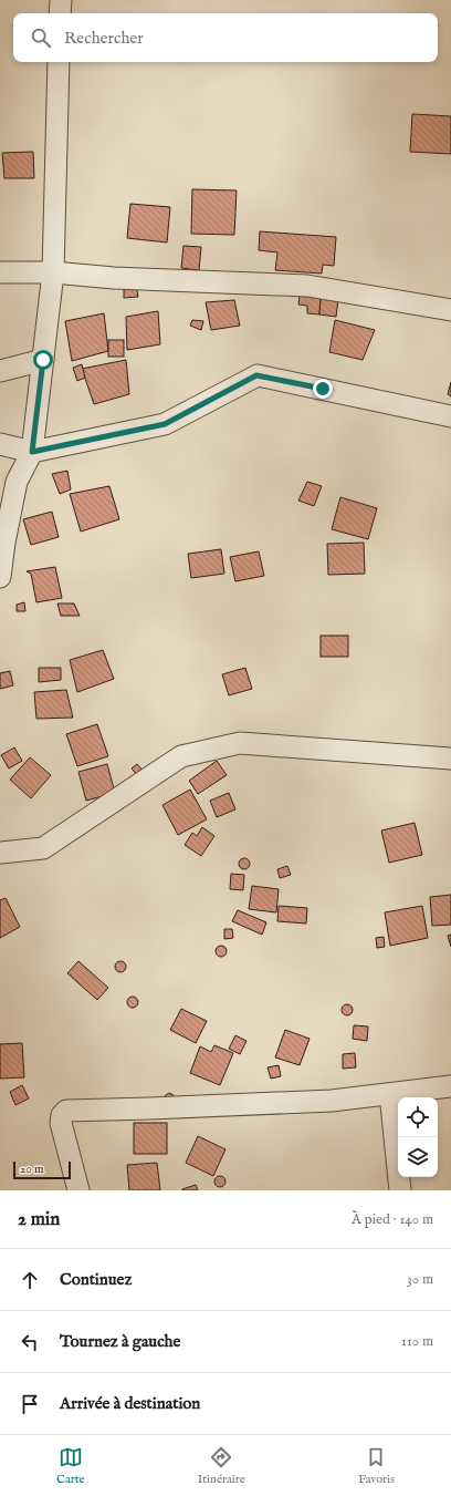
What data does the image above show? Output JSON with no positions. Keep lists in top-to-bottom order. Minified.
{"scale_bar":"20 m","page":{"search":"Rechercher","scale":"20 m","heading":["2 min","À pied · 140 m"],"list":[["Continuez","30 m"],["Tournez à gauche","110 m"],"Arrivée à destination"],"nav":["Carte","Itinéraire","Favoris"]}}
